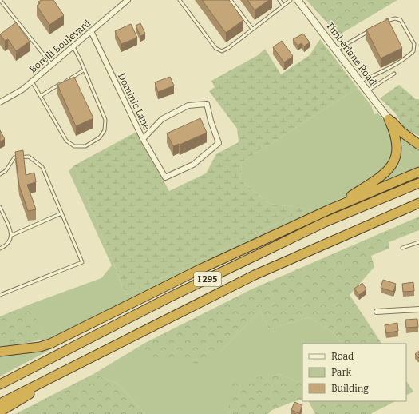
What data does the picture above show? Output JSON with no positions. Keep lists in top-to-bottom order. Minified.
{"streets":{"highway":["I 295"],"street":["Borelli Boulevard","Timberlane Road","Dominic Lane"]},"crossings":[["Borelli Boulevard","Dominic Lane"]],"legend":["Road","Park","Building"]}
